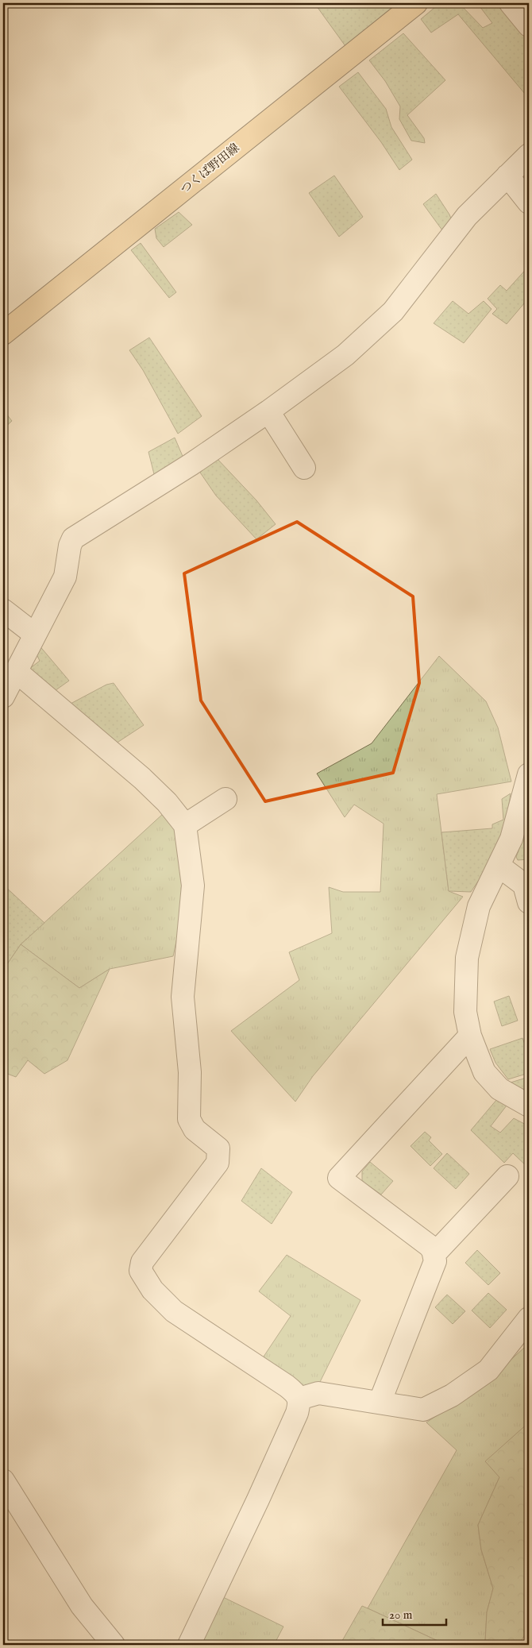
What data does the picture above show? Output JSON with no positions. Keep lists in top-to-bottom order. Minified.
{"streets":{"main road":["つくば野田線"]},"scale_bar":"20 m"}
